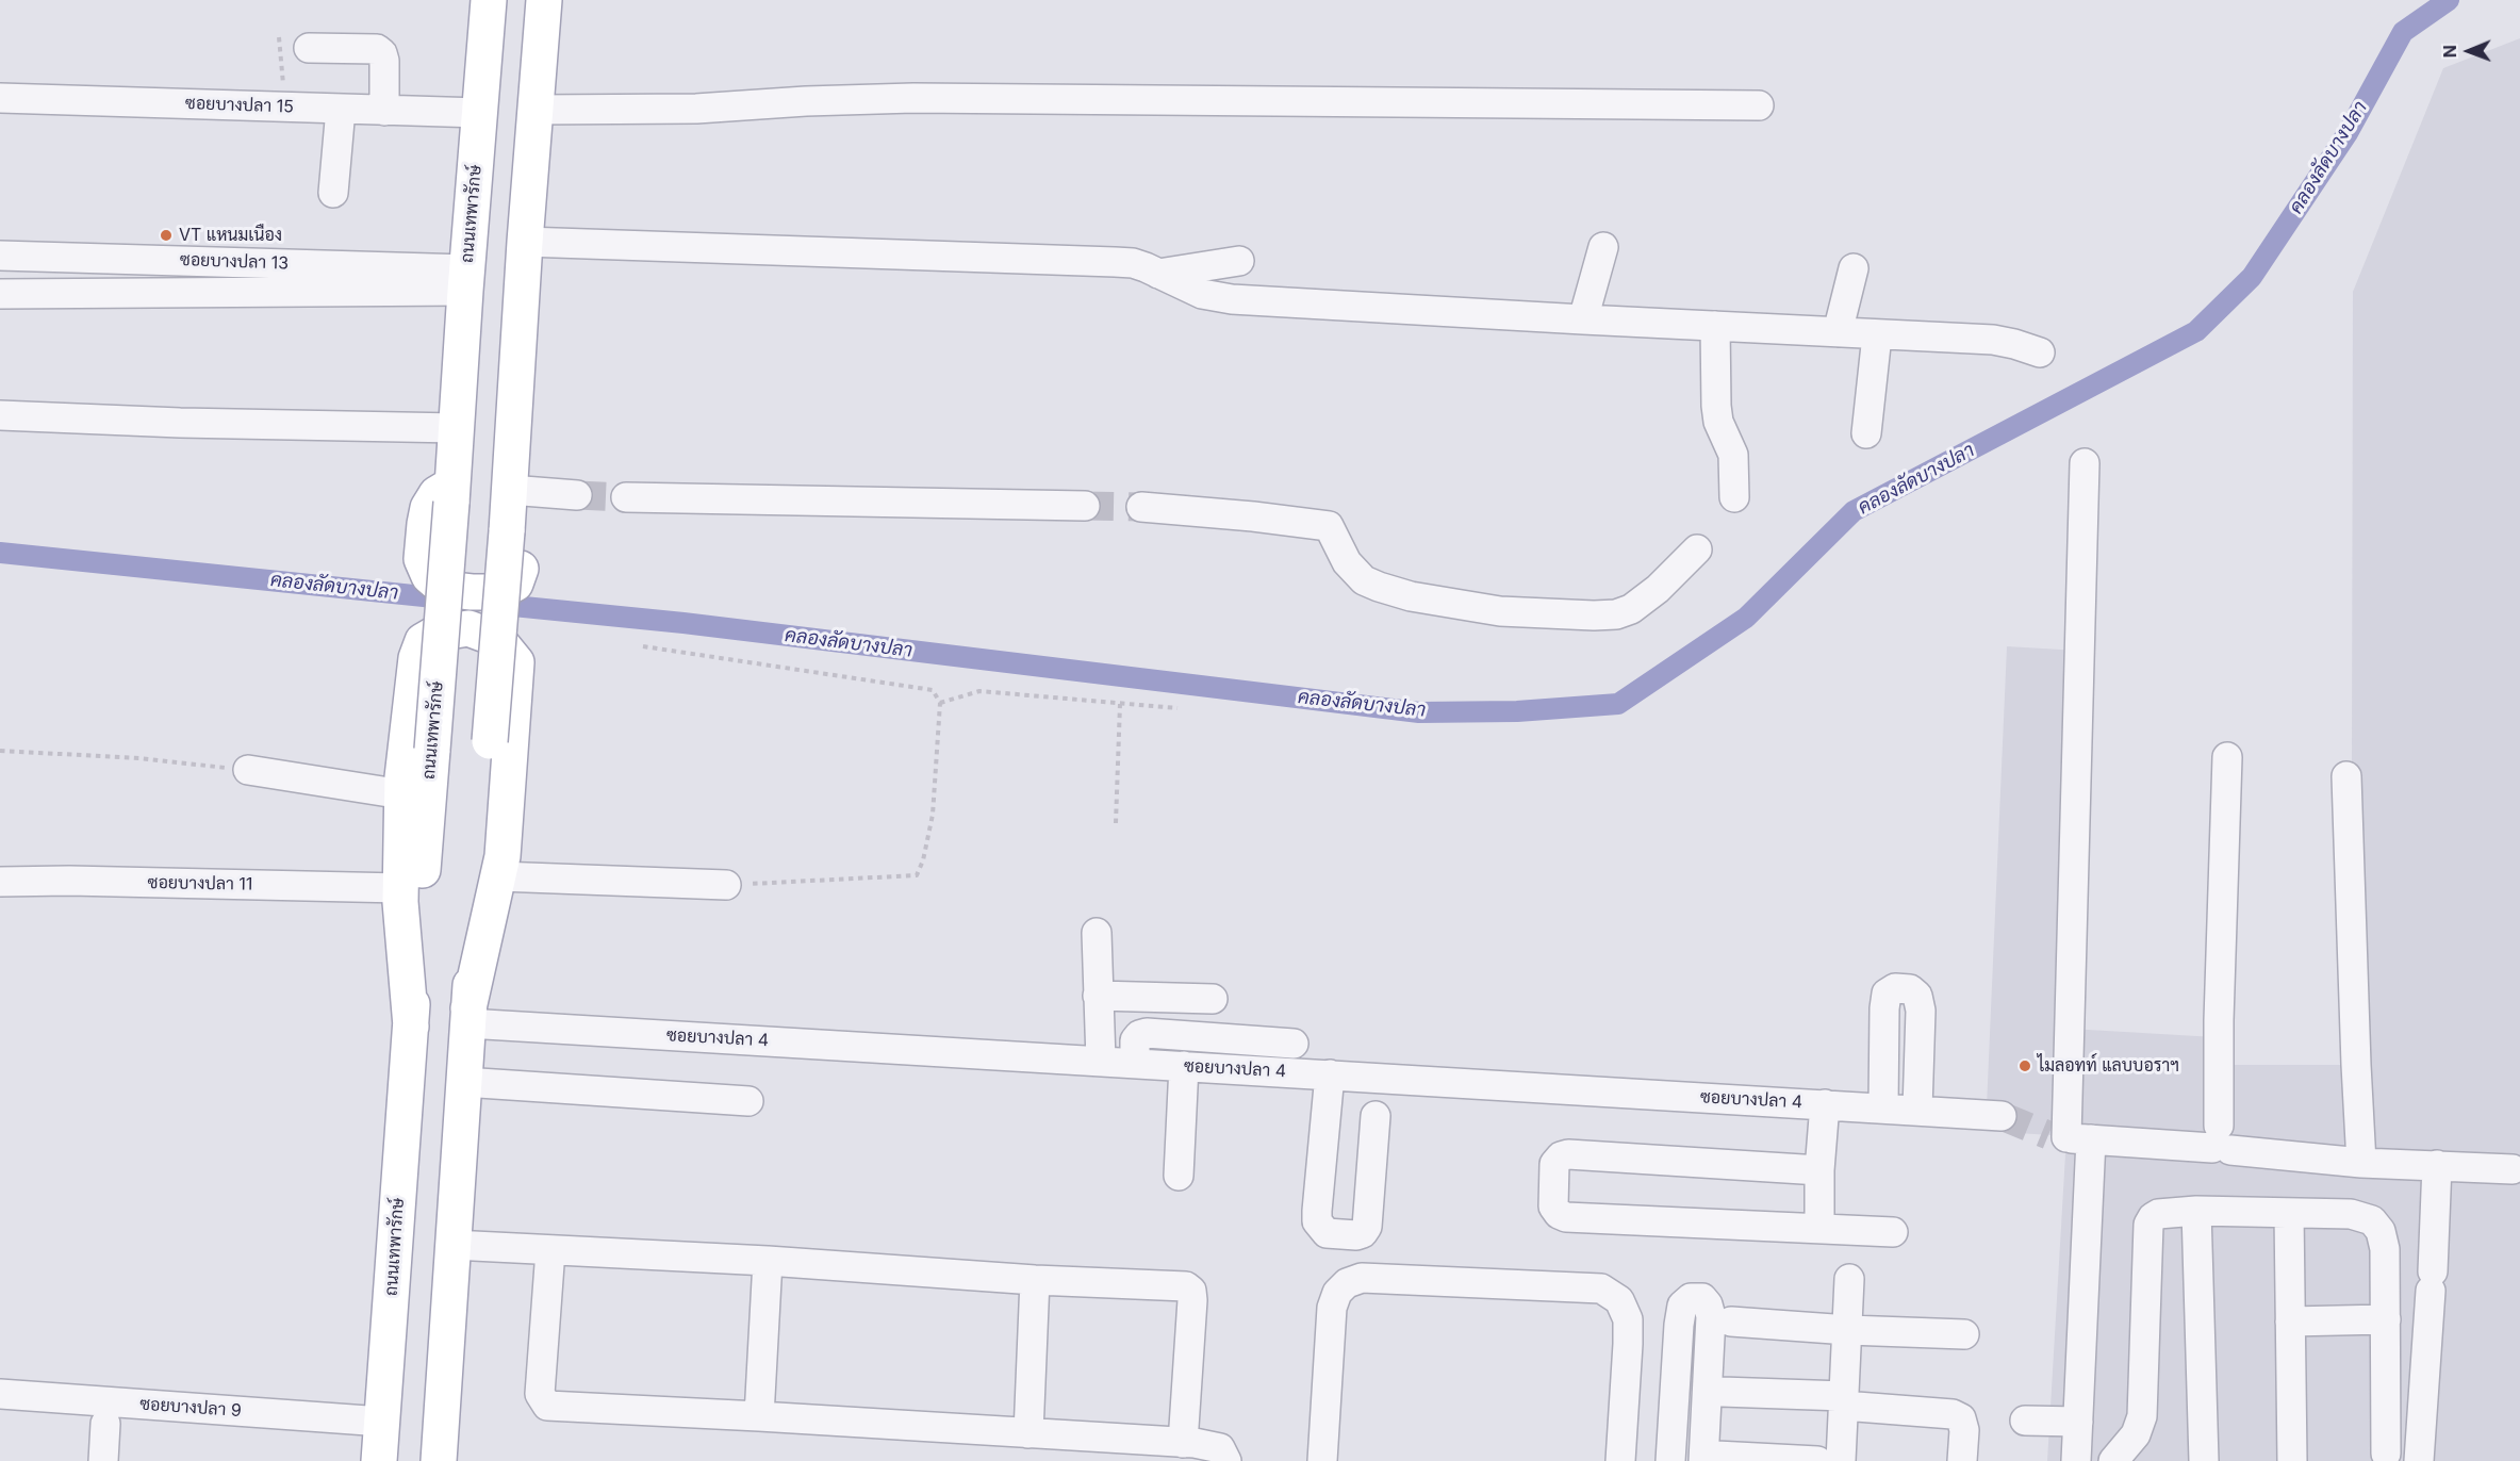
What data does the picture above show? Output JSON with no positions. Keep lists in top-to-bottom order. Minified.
{"streets":{"main road":["ถนนเทพารักษ์"],"street":["ซอยบางปลา 15","ซอยบางปลา 13","ซอยบางปลา 11","ซอยบางปลา 4","ซอยบางปลา 9"]},"crossings":[["ซอยบางปลา 15","ถนนเทพารักษ์"],["ถนนเทพารักษ์","ซอยบางปลา 13"],["ถนนเทพารักษ์","ซอยบางปลา 9"]],"water":["คลองลัดบางปลา"],"places":["VT แหนมเนือง","ไมลอทท์ แลบบอราฯ"],"north":"left"}
